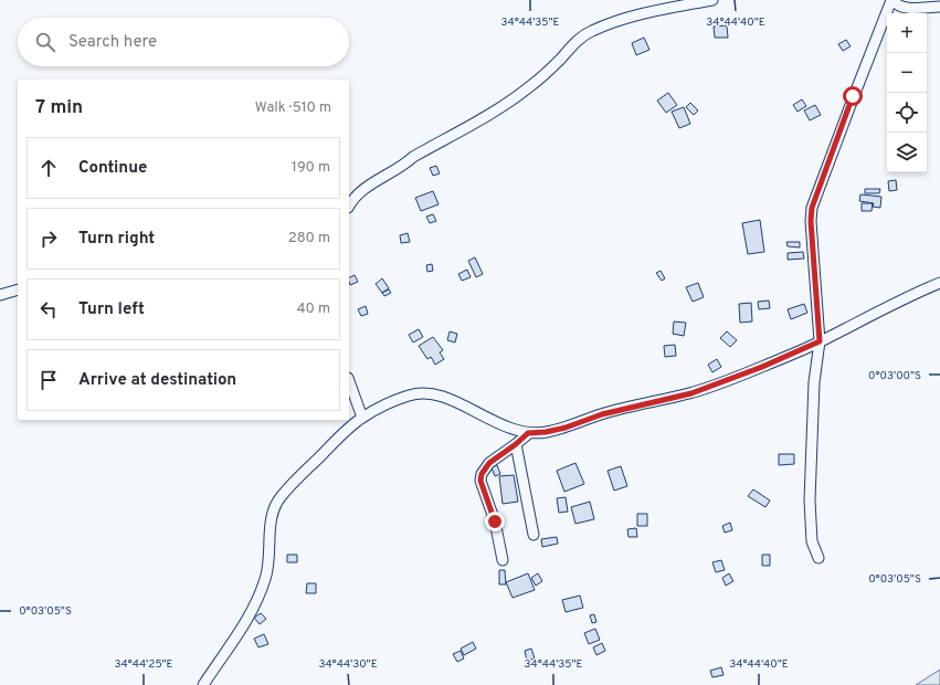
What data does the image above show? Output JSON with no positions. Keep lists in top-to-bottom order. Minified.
{"page":{"map_buttons":["+","−"],"search":"Search here","heading":["7 min","Walk · 510 m"],"list":[["Continue","190 m"],["Turn right","280 m"],["Turn left","40 m"],"Arrive at destination"]},"coordinates":["34°44'35\"E","34°44'40\"E","0°03'00\"S","0°03'05\"S","34°44'25\"E","34°44'30\"E"]}
